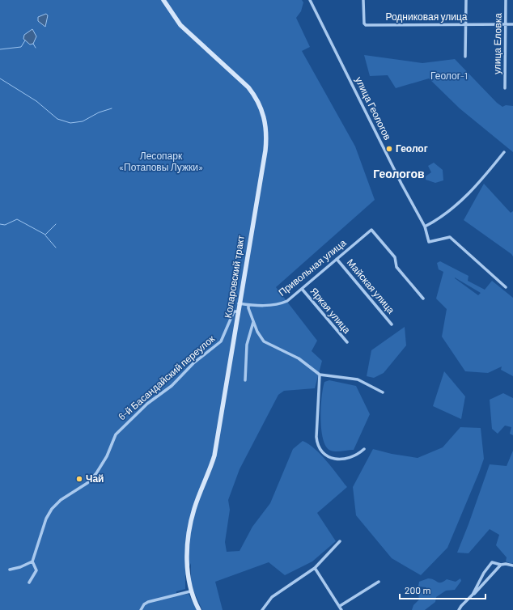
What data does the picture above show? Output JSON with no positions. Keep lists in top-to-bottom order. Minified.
{"streets":{"street":["Родниковая улица","улица Еловка","улица Геологов","Привольная улица","Коларовский тракт","Майская улица","Яркая улица","6-й Басандайский переулок"]},"crossings":[["Родниковая улица","улица Еловка"],["Привольная улица","Коларовский тракт"],["Привольная улица","Майская улица"],["Привольная улица","Яркая улица"],["Коларовский тракт","6-й Басандайский переулок"]],"districts":["Геологов"],"parks":["Геолог-1","Лесопарк «Потаповы Лужки»"],"places":["Геолог","Чай"],"scale_bar":"200 m"}
